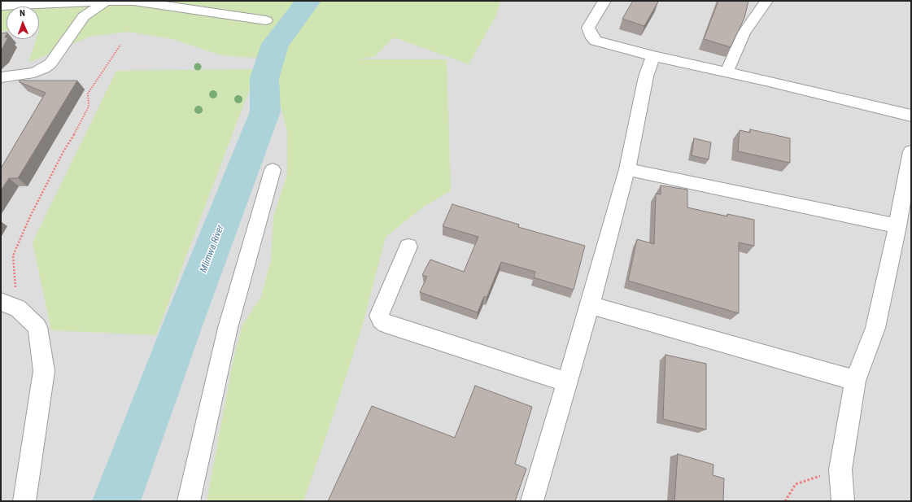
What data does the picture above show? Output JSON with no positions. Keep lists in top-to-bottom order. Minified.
{"water":["Mlimwa River"],"north":"top"}
